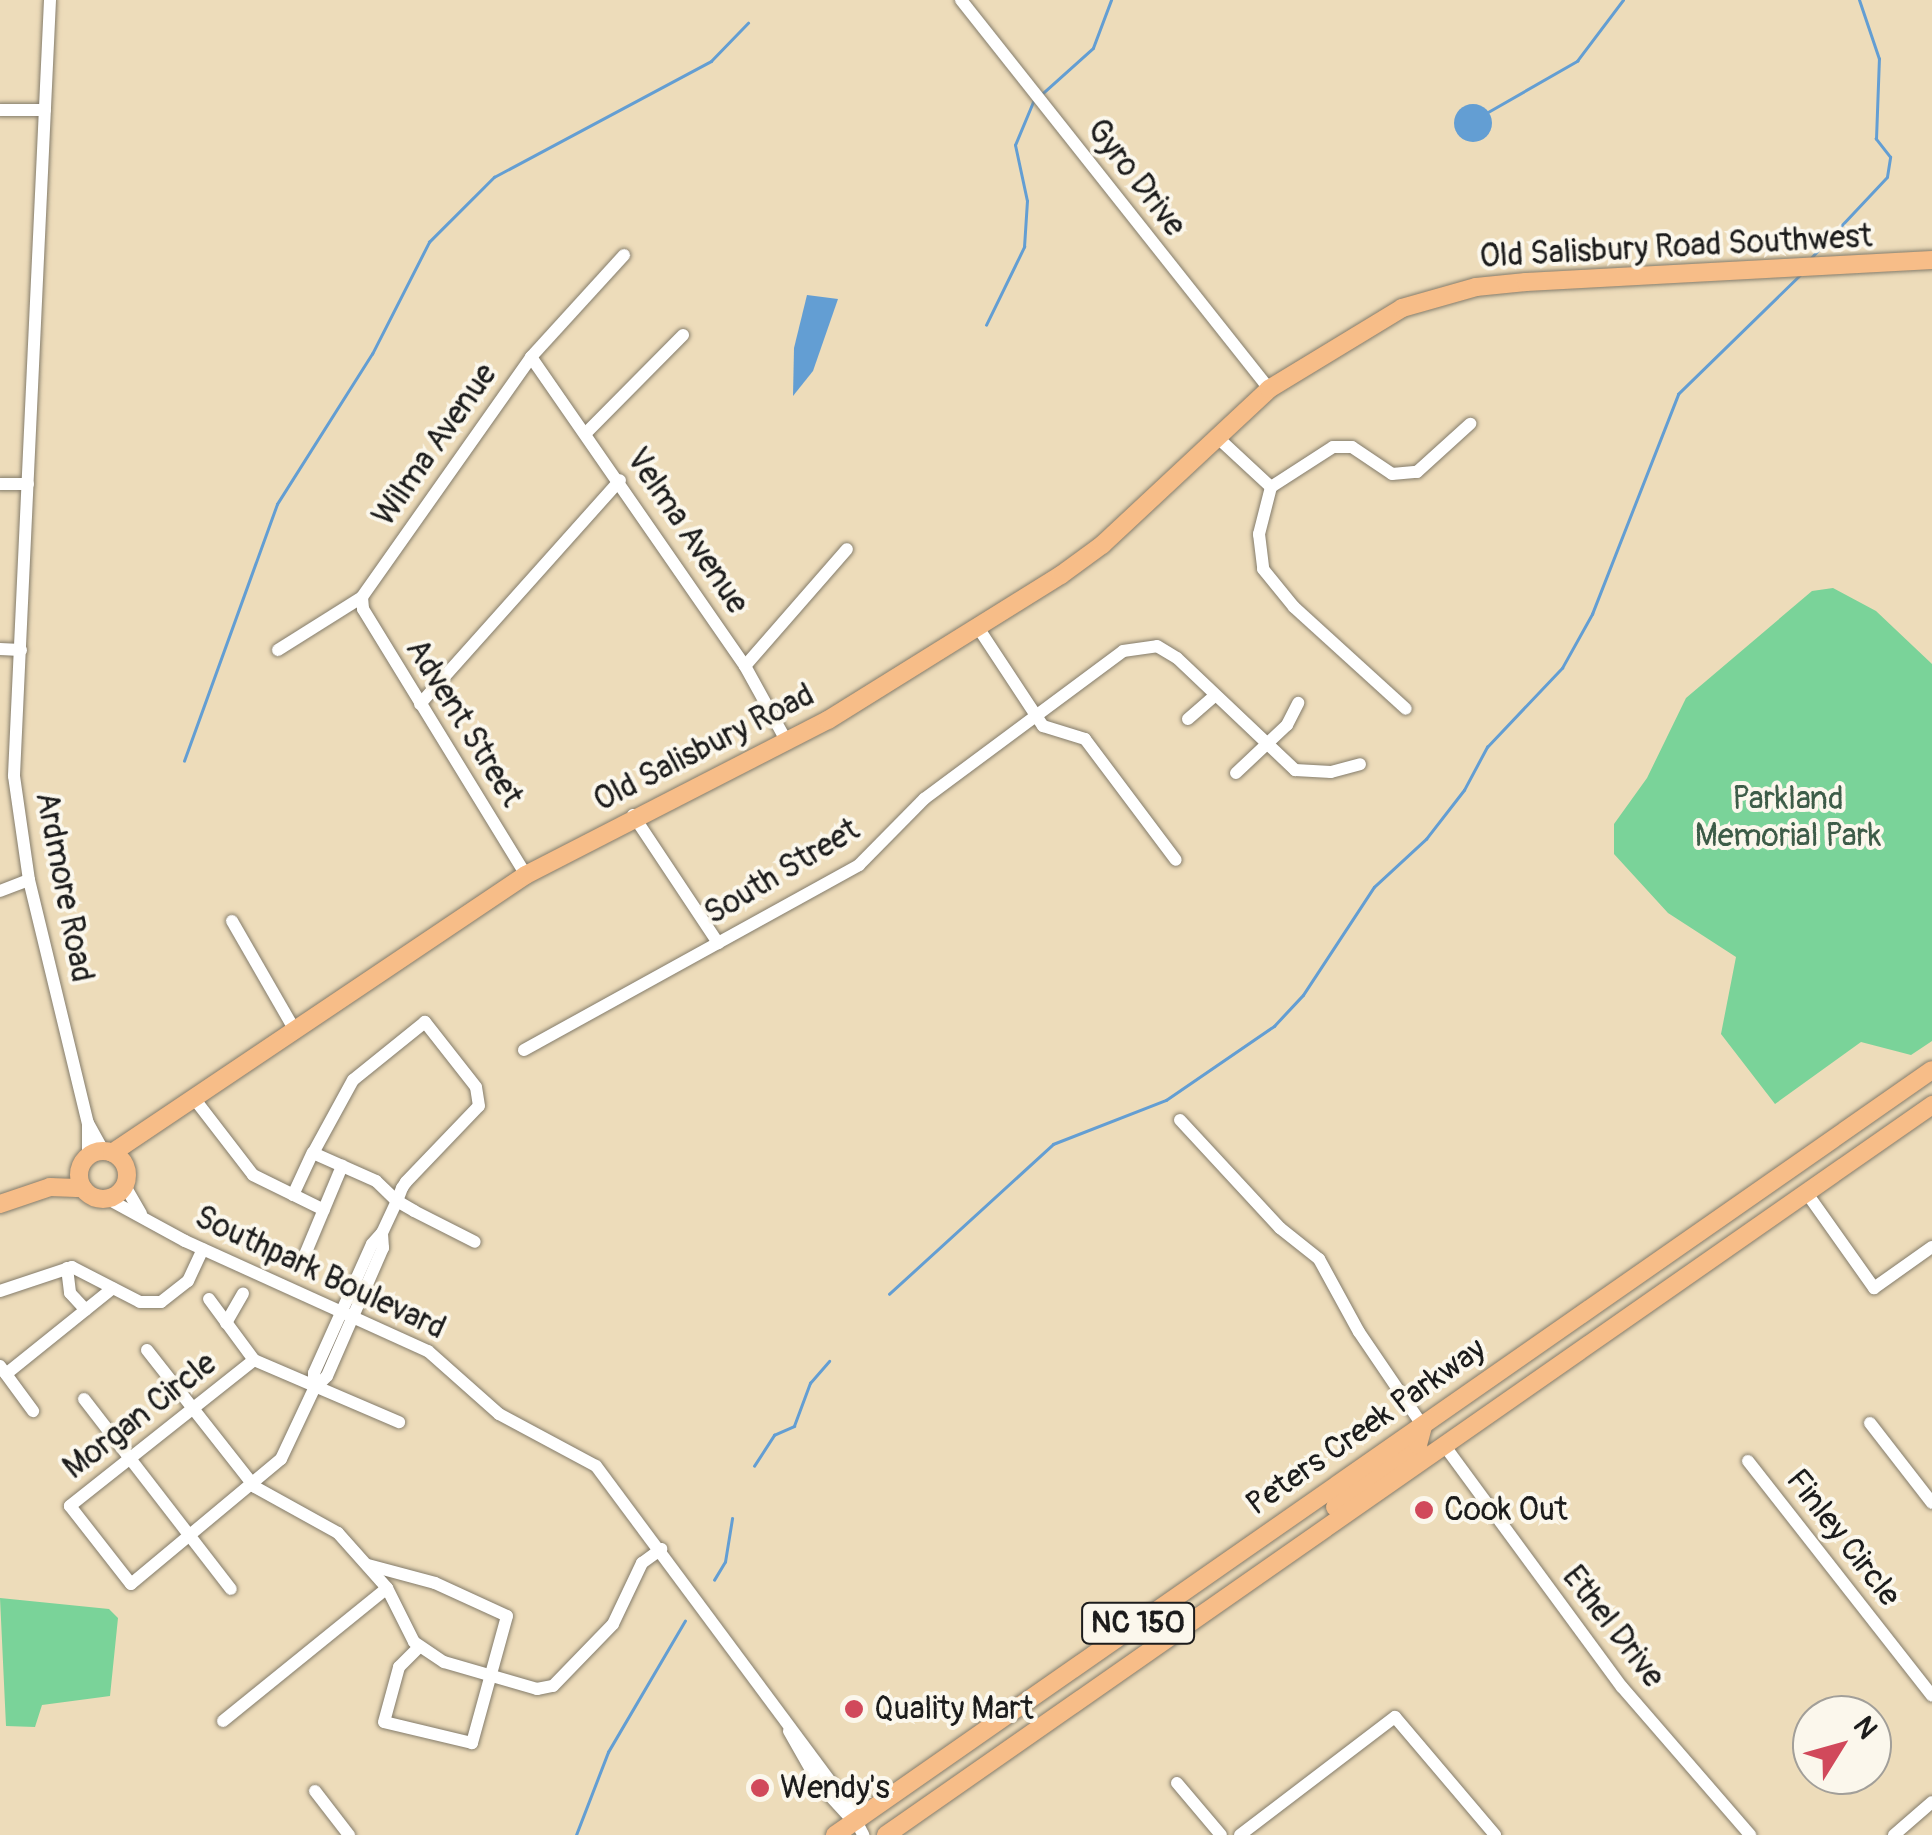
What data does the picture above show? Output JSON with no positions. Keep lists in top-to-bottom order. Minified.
{"streets":{"main road":["Old Salisbury Road Southwest","Old Salisbury Road","Peters Creek Parkway","NC 150"],"street":["Gyro Drive","Wilma Avenue","Velma Avenue","Advent Street","South Street","Ardmore Road","Southpark Boulevard","Morgan Circle","Finley Circle","Ethel Drive"]},"crossings":[["Gyro Drive","Old Salisbury Road Southwest"],["Gyro Drive","Old Salisbury Road"],["Old Salisbury Road Southwest","Old Salisbury Road"],["Wilma Avenue","Velma Avenue"],["Wilma Avenue","Advent Street"],["Velma Avenue","Old Salisbury Road"],["Advent Street","Old Salisbury Road"],["Old Salisbury Road","Ardmore Road"],["Old Salisbury Road","Southpark Boulevard"],["Southpark Boulevard","Morgan Circle"],["Southpark Boulevard","Peters Creek Parkway"],["Peters Creek Parkway","Ethel Drive"]],"parks":["Parkland Memorial Park"],"places":["Cook Out","Quality Mart","Wendy's"],"north":"top right"}
